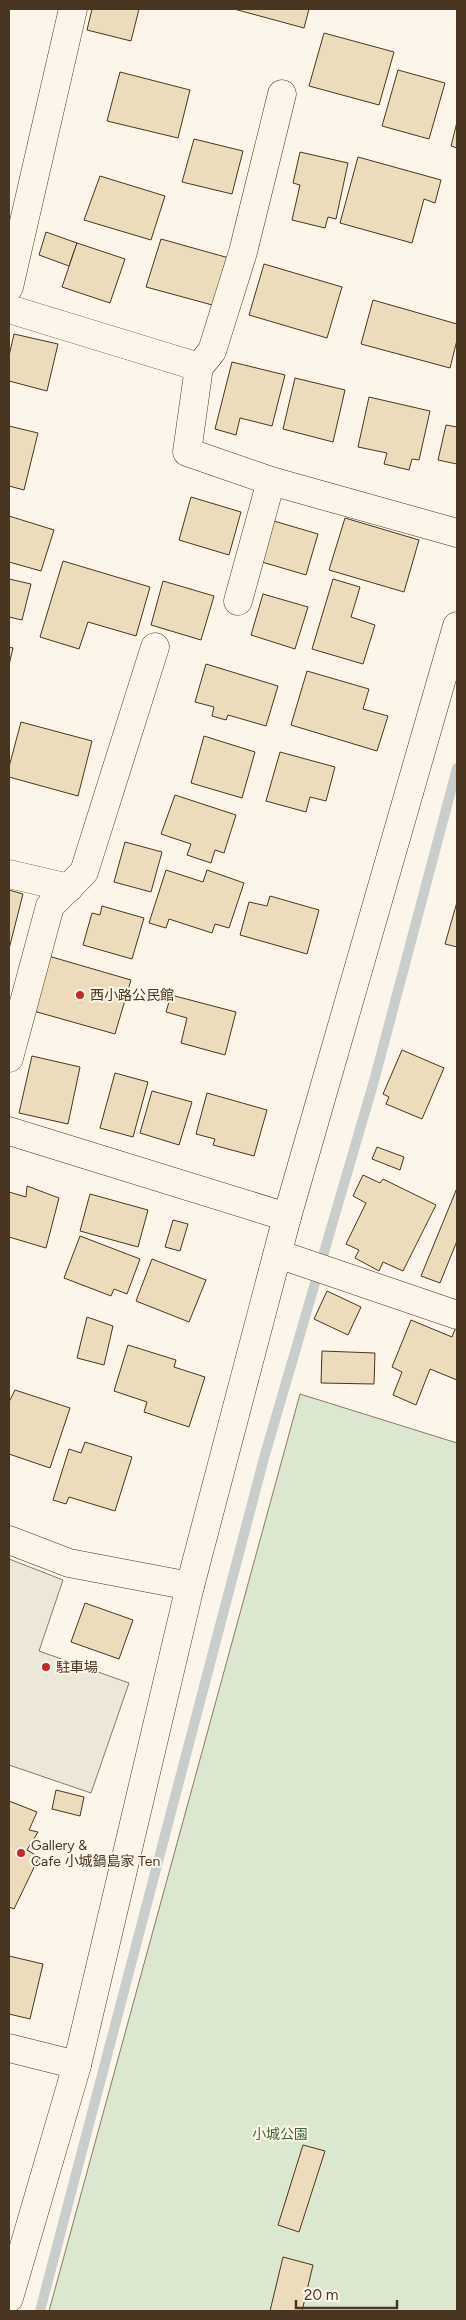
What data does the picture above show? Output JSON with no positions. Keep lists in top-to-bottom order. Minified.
{"parks":["小城公園"],"places":["西小路公民館","駐車場","Gallery & Cafe 小城鍋島家 Ten"],"scale_bar":"20 m"}
